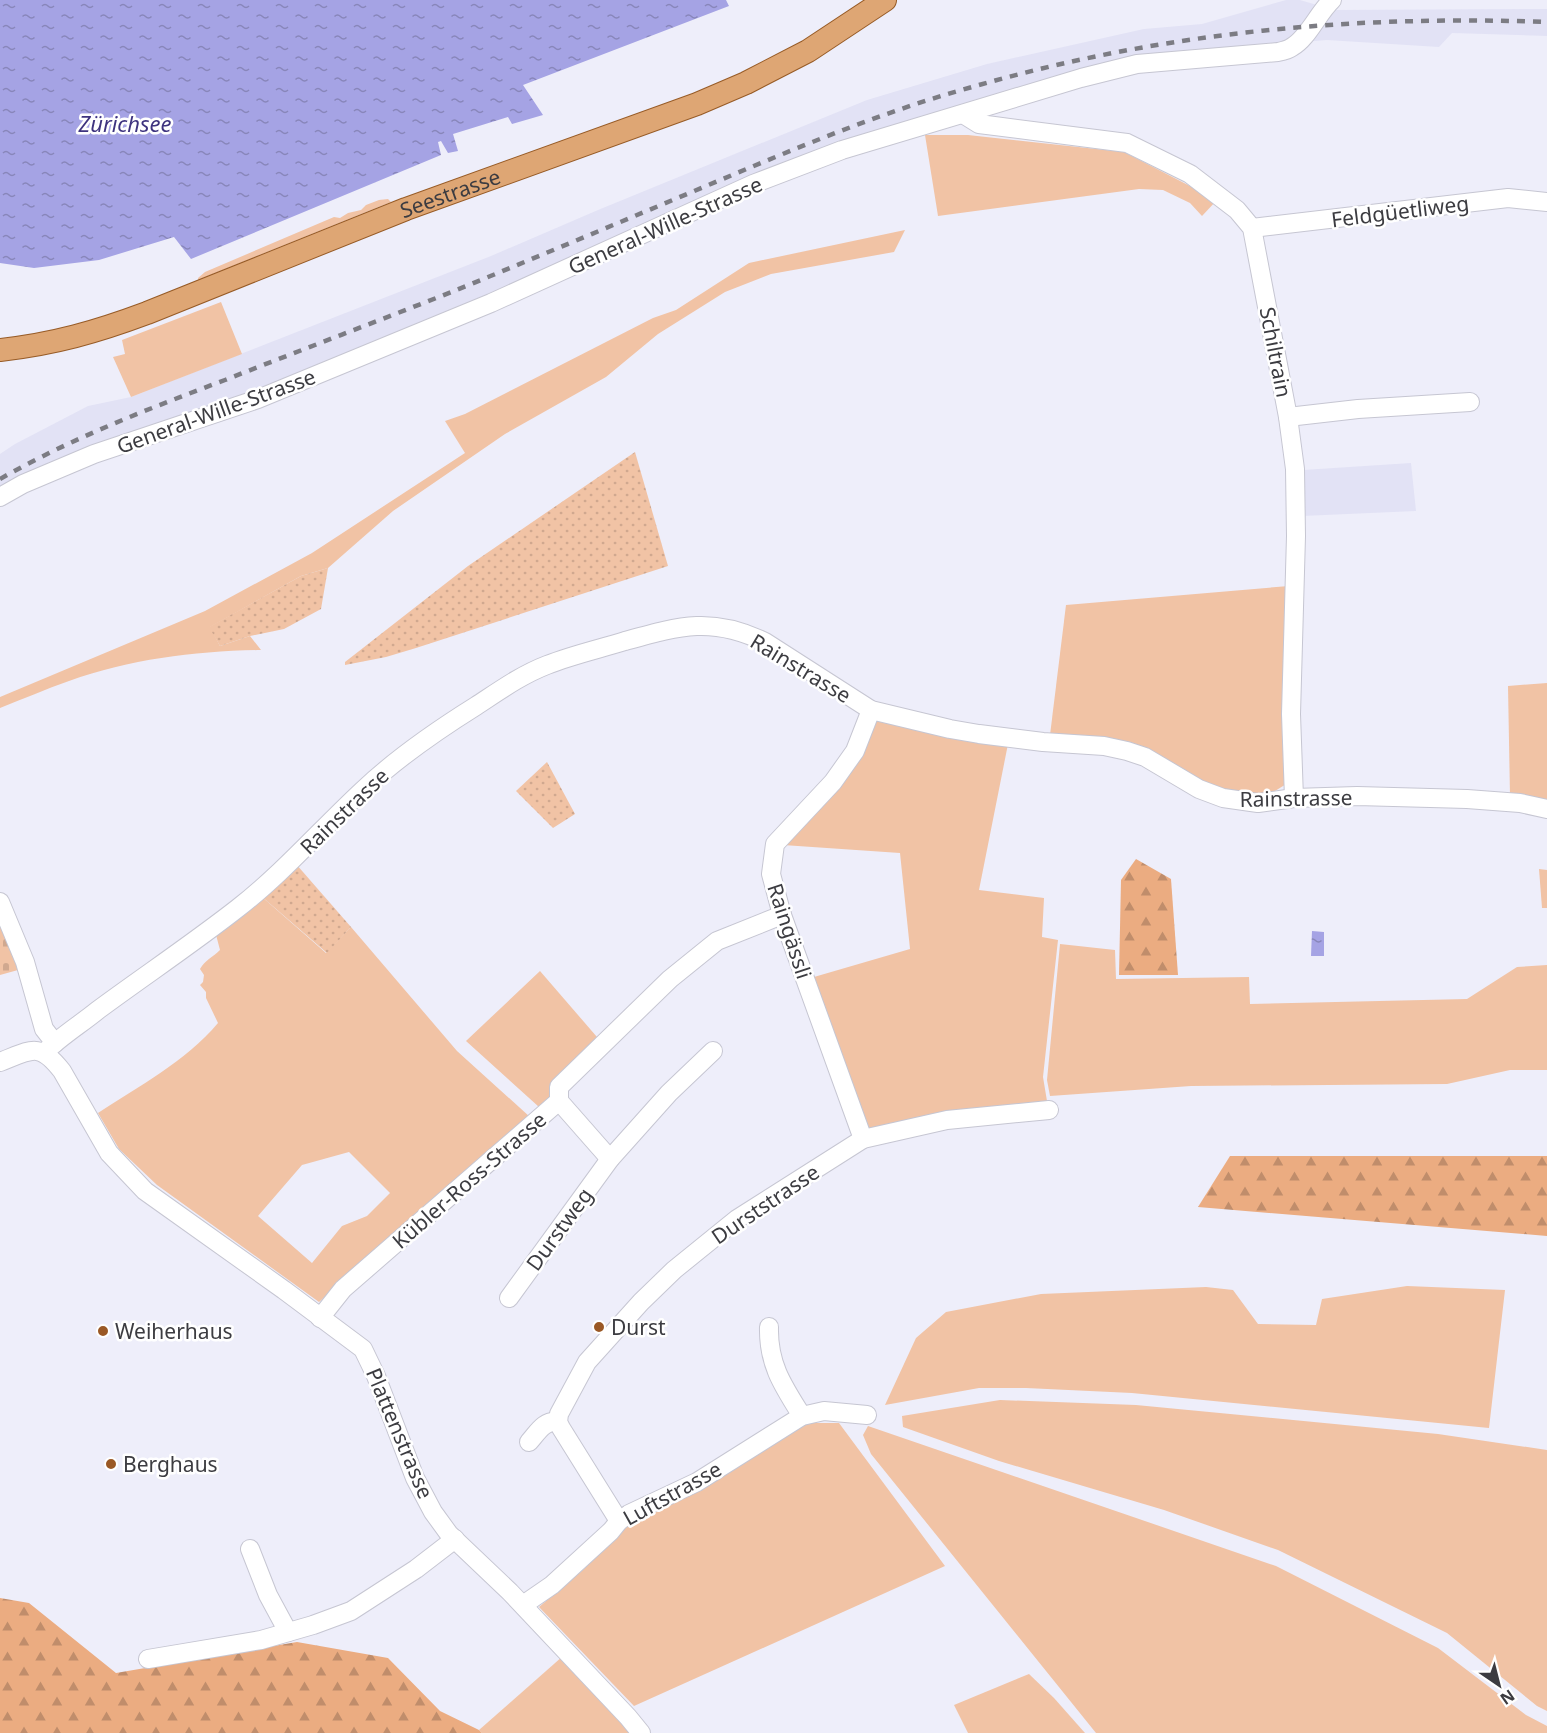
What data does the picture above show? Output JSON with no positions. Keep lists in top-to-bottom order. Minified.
{"streets":{"main road":["Seestrasse"],"street":["Feldgüetliweg","General-Wille-Strasse","Schiltrain","Rainstrasse","Raingässli","Kübler-Ross-Strasse","Durststrasse","Durstweg","Plattenstrasse","Luftstrasse"]},"crossings":[["Feldgüetliweg","Schiltrain"],["Schiltrain","Rainstrasse"],["Rainstrasse","Raingässli"],["Rainstrasse","Plattenstrasse"],["Raingässli","Kübler-Ross-Strasse"],["Raingässli","Durststrasse"],["Kübler-Ross-Strasse","Plattenstrasse"],["Plattenstrasse","Luftstrasse"]],"water":["Zürichsee"],"places":["Durst","Weiherhaus","Berghaus"],"north":"bottom right"}
